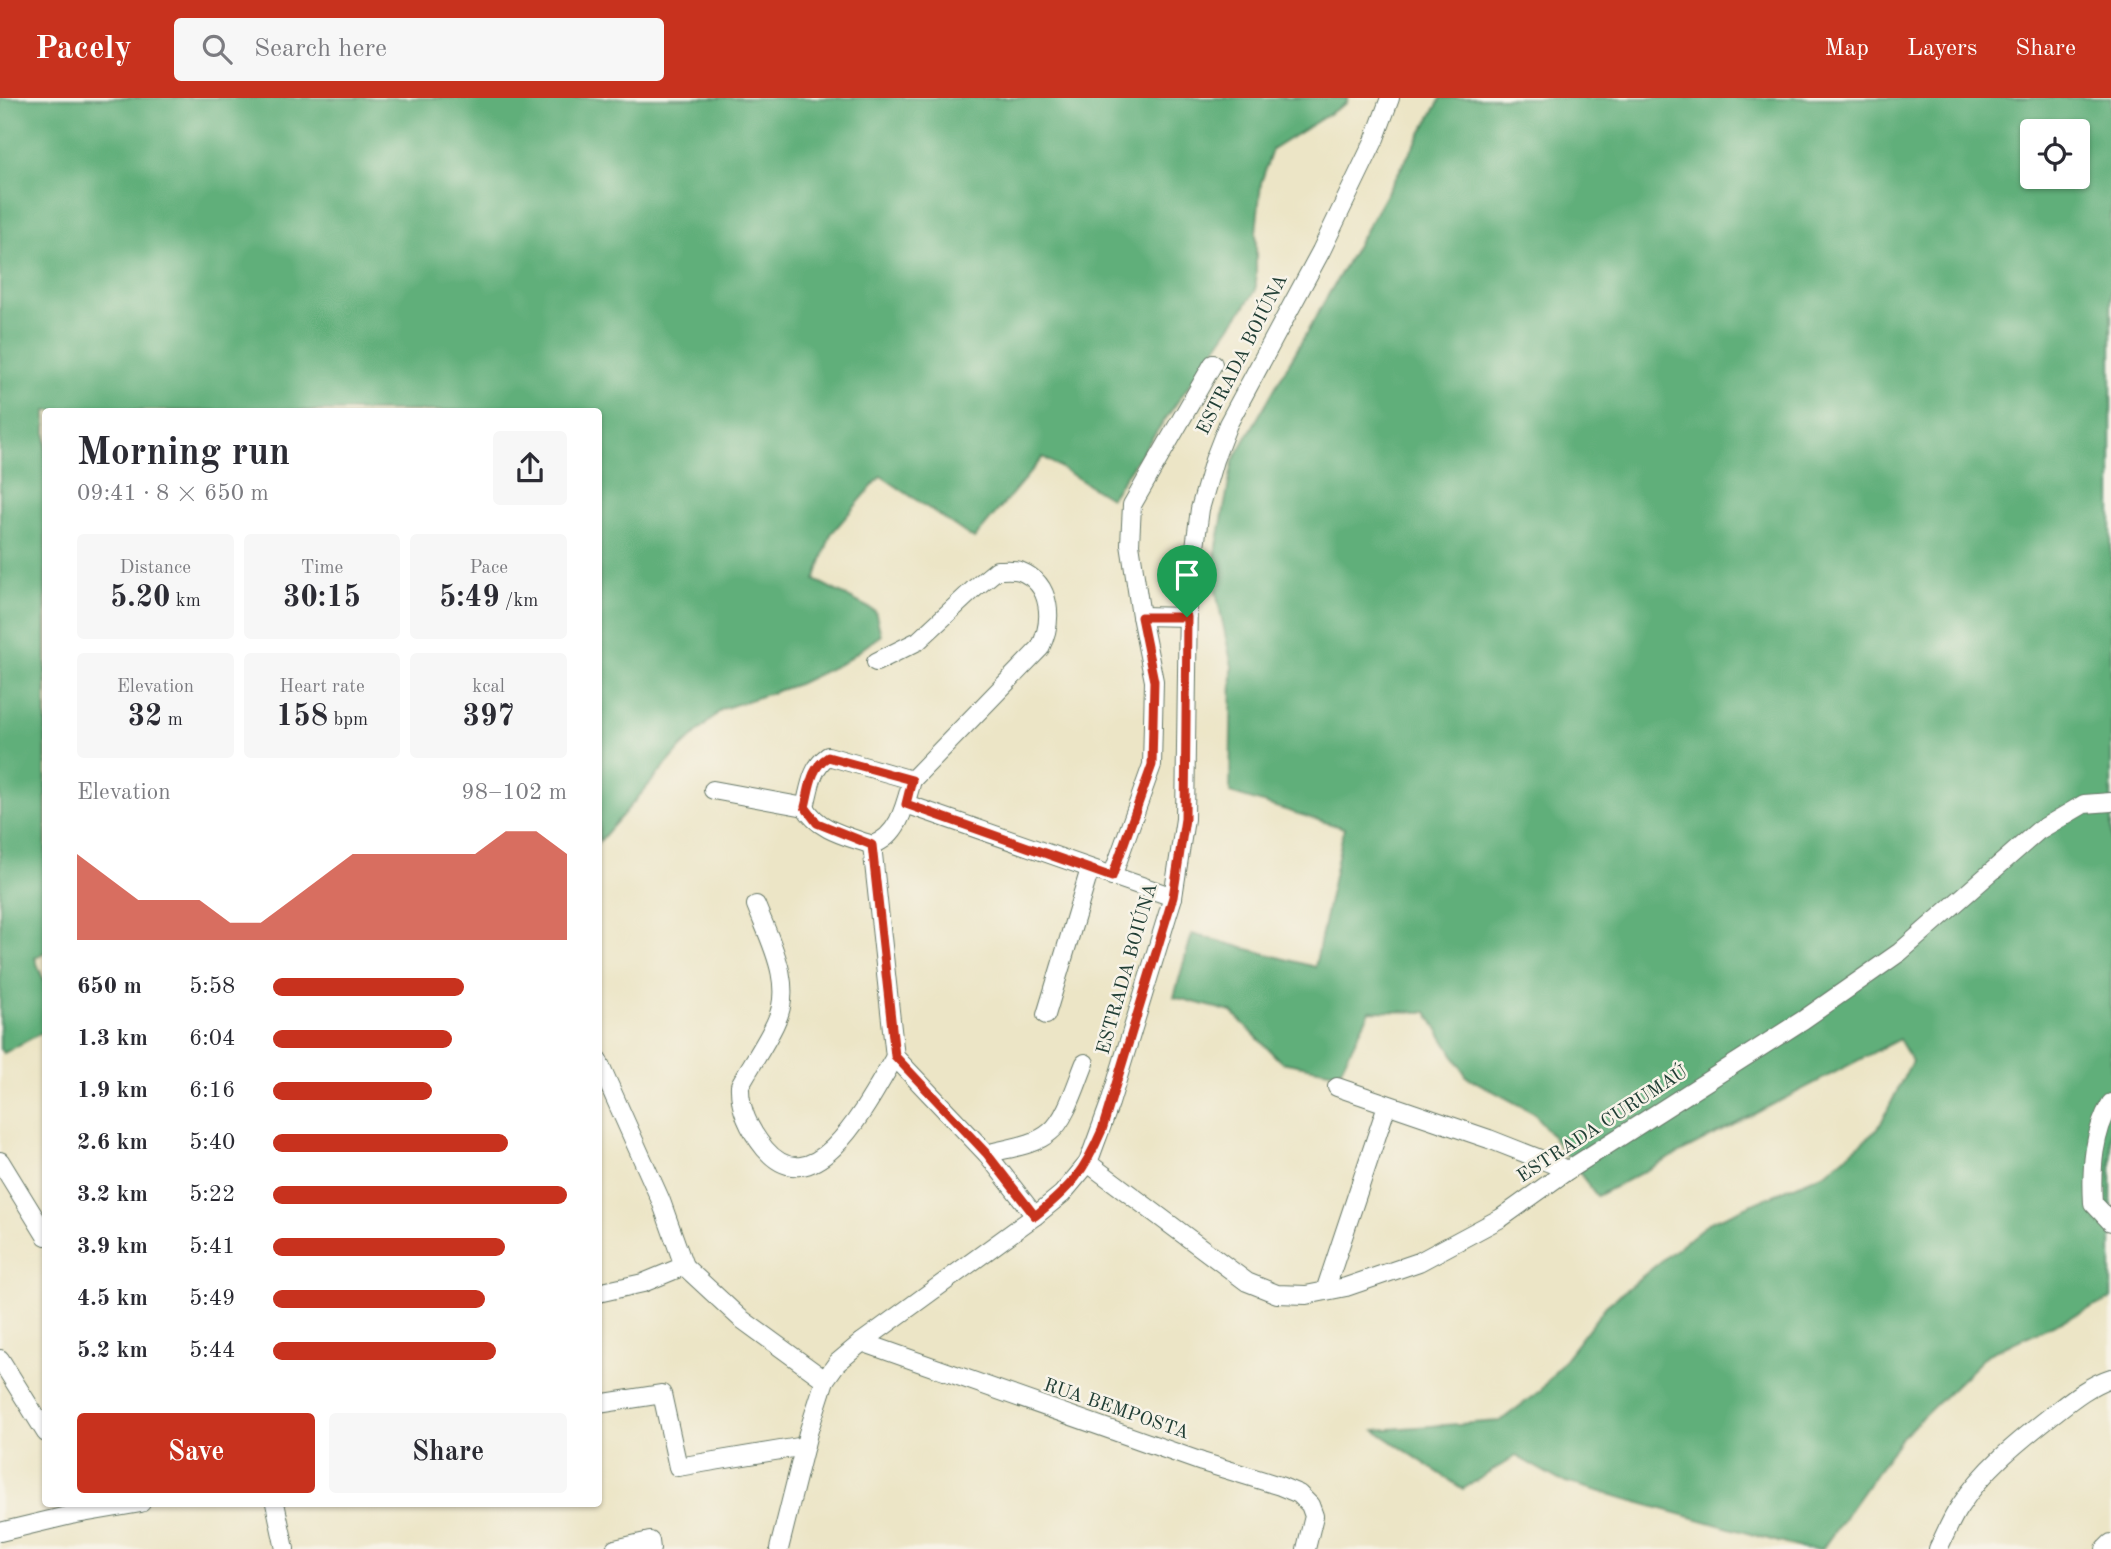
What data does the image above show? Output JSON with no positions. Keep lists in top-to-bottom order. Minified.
{"streets":{"street":["ESTRADA BOIÚNA","ESTRADA CURUMAÚ","RUA BEMPOSTA"]},"crossings":[["ESTRADA BOIÚNA","ESTRADA CURUMAÚ"],["ESTRADA BOIÚNA","RUA BEMPOSTA"]],"page":{"header":"Pacely","search":"Search here","nav":["Map","Layers","Share"],"heading":["Morning run","09:41 · 8 × 650 m"],"stats":[["Distance","5.20 km"],["Time","30:15"],["Pace","5:49 /km"],["Elevation","32 m"],["Heart rate","158 bpm"],["kcal","397"]],"chart":["Elevation","98–102 m"],"list":[{"name":"650 m","note":"5:58"},{"name":"1.3 km","note":"6:04"},{"name":"1.9 km","note":"6:16"},{"name":"2.6 km","note":"5:40"},{"name":"3.2 km","note":"5:22"},{"name":"3.9 km","note":"5:41"},{"name":"4.5 km","note":"5:49"},{"name":"5.2 km","note":"5:44"}],"buttons":["Save","Share"]}}
